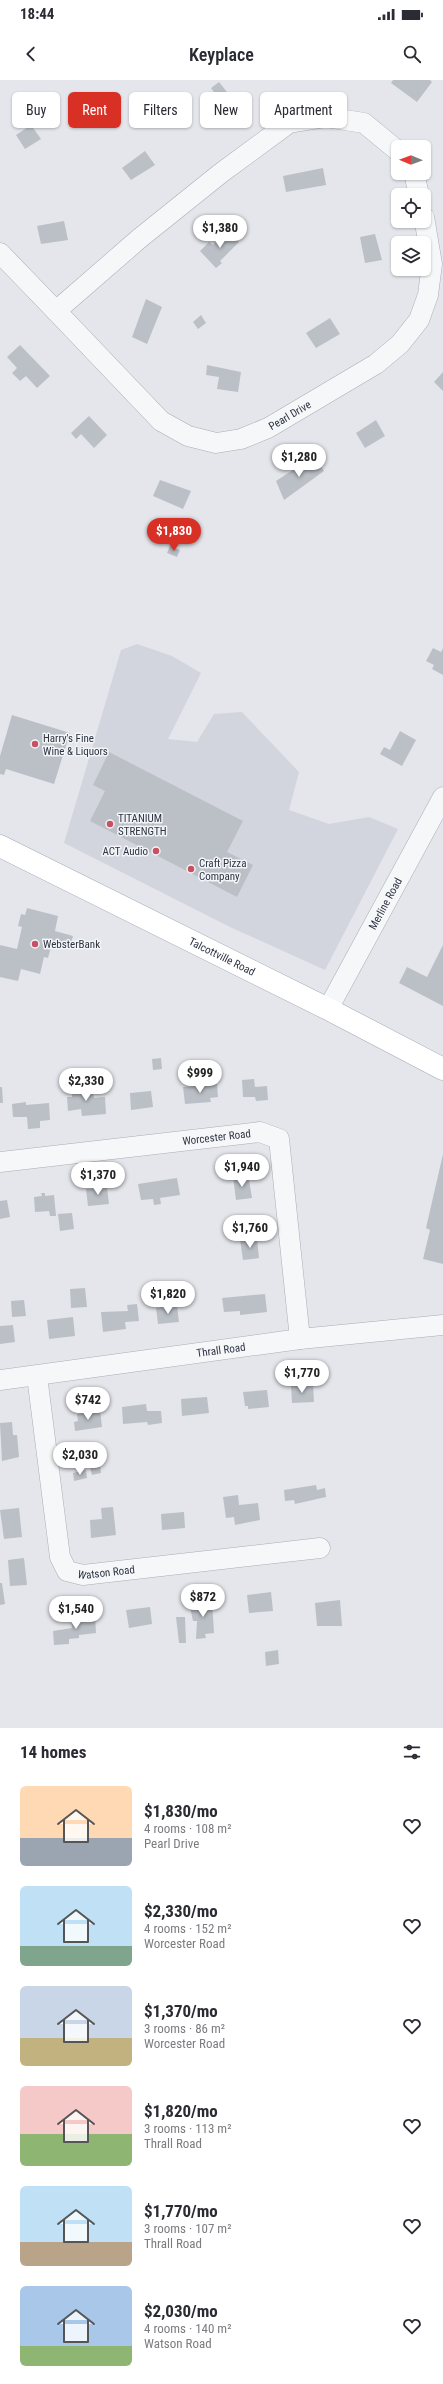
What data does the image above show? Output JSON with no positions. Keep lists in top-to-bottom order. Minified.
{"streets":{"main road":["Talcottville Road"],"street":["Pearl Drive","Merline Road","Worcester Road","Thrall Road","Watson Road"]},"crossings":[["Merline Road","Talcottville Road"],["Worcester Road","Thrall Road"],["Thrall Road","Watson Road"]],"places":["Harry's Fine Wine & Liquors","TITANIUM STRENGTH","ACT Audio","Craft Pizza Company","WebsterBank"],"north":"left","page":{"status":"18:44","header":"Keyplace","chip":["Buy","Rent","Filters","New","Apartment"],"price":["$1,380","$1,280","$1,830","$999","$2,330","$1,940","$1,370","$1,760","$1,820","$1,770","$742","$2,030","$872","$1,540"],"heading":"14 homes","list":[{"name":"$1,830/mo","note":"4 rooms · 108 m² · Pearl Drive"},{"name":"$2,330/mo","note":"4 rooms · 152 m² · Worcester Road"},{"name":"$1,370/mo","note":"3 rooms · 86 m² · Worcester Road"},{"name":"$1,820/mo","note":"3 rooms · 113 m² · Thrall Road"},{"name":"$1,770/mo","note":"3 rooms · 107 m² · Thrall Road"},{"name":"$2,030/mo","note":"4 rooms · 140 m² · Watson Road"}]}}
